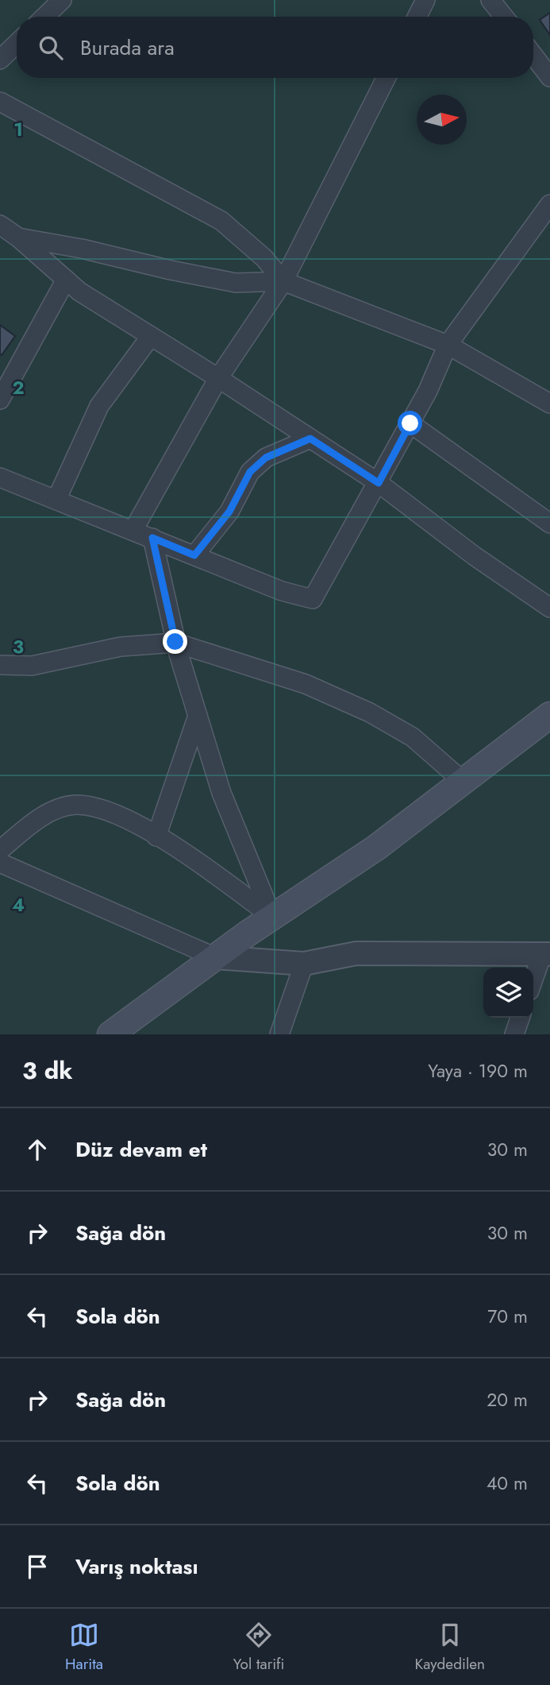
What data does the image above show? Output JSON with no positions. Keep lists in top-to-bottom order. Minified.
{"north":"right","page":{"search":"Burada ara","heading":["3 dk","Yaya · 190 m"],"list":[["Düz devam et","30 m"],["Sağa dön","30 m"],["Sola dön","70 m"],["Sağa dön","20 m"],["Sola dön","40 m"],"Varış noktası"],"nav":["Harita","Yol tarifi","Kaydedilen"]},"grid":{"rows":["1","2","3","4"]}}
